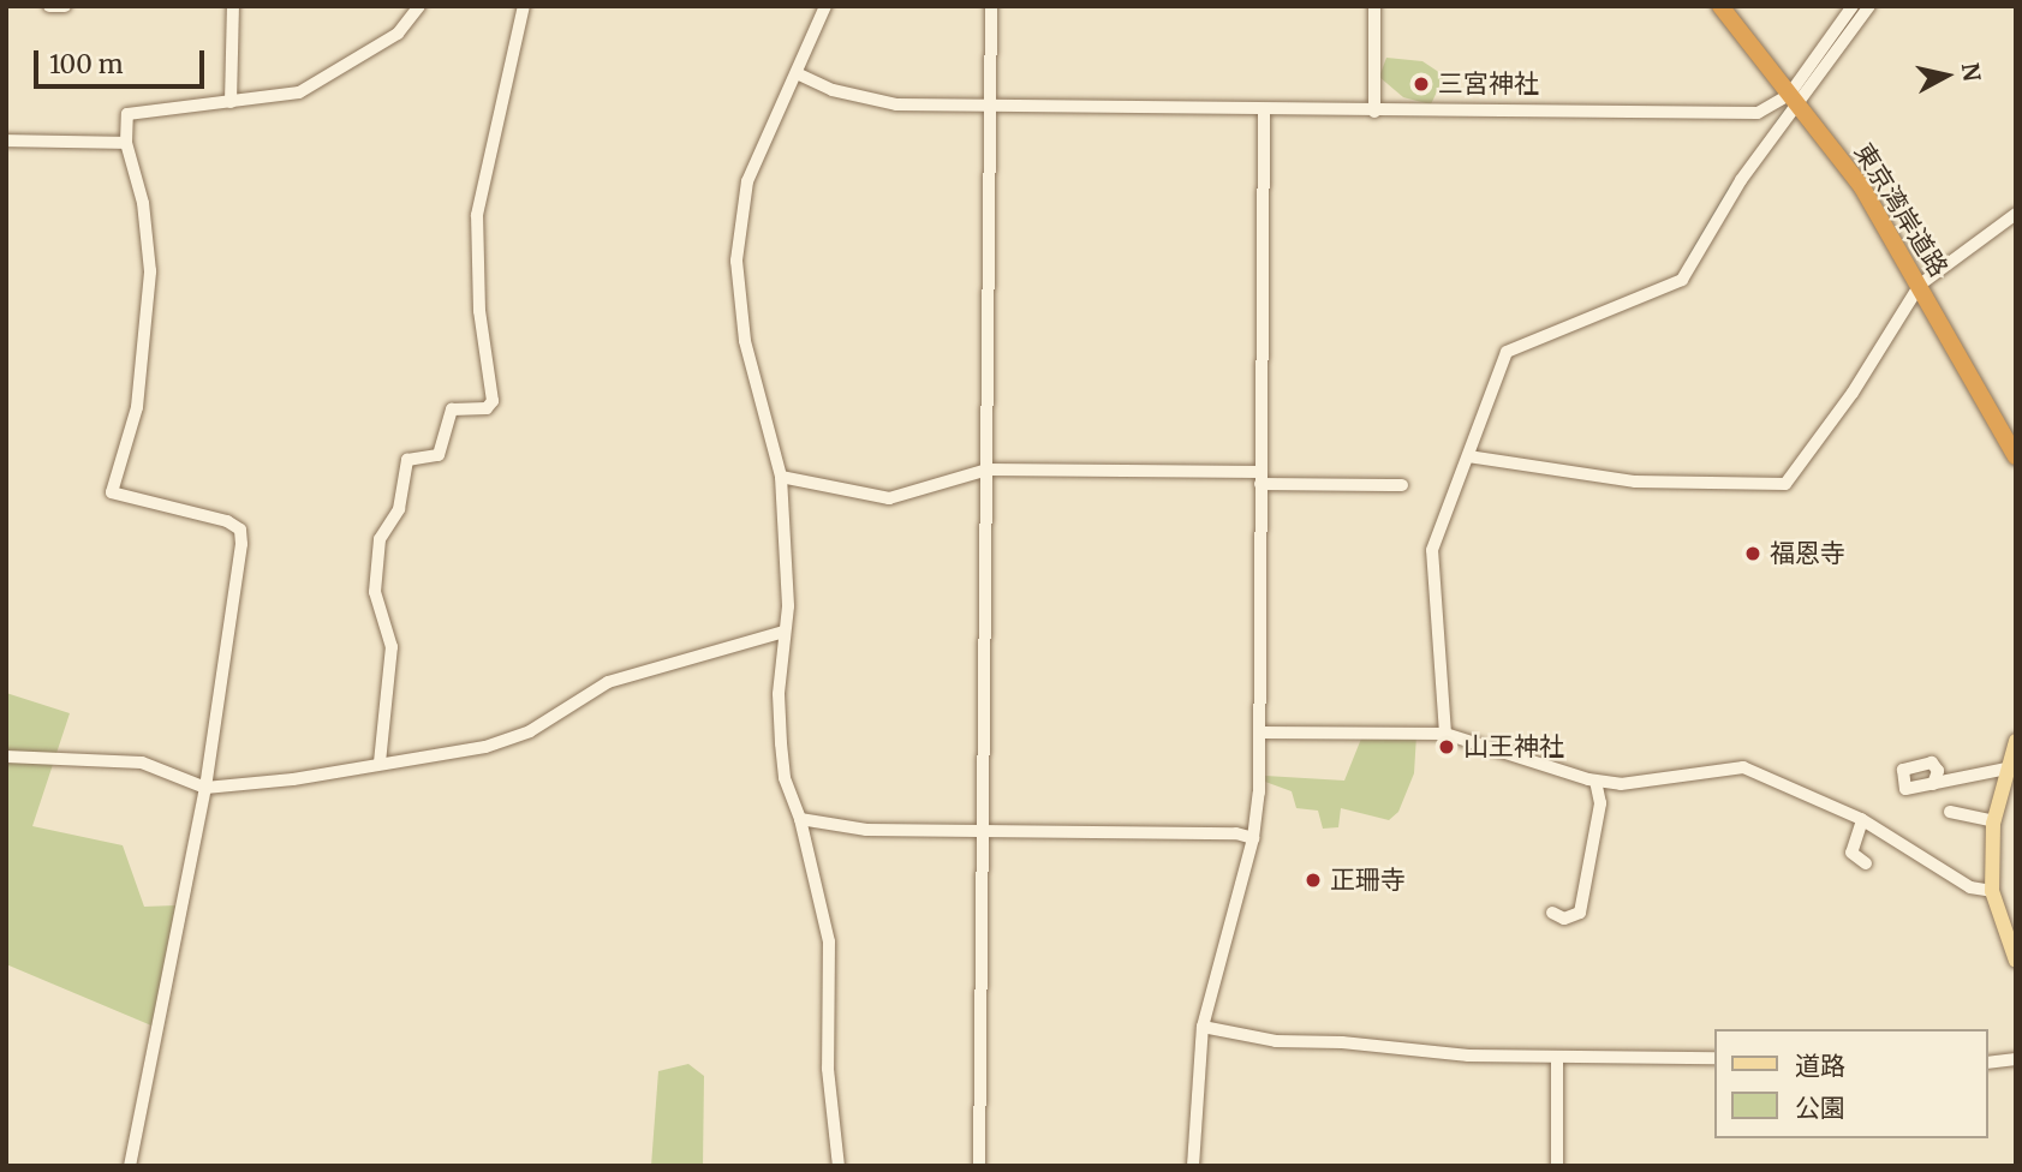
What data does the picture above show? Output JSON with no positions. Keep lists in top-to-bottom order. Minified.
{"streets":{"highway":["東京湾岸道路"]},"places":["三宮神社","福恩寺","山王神社","正珊寺"],"legend":["道路","公園"],"scale_bar":"100 m","north":"right"}
